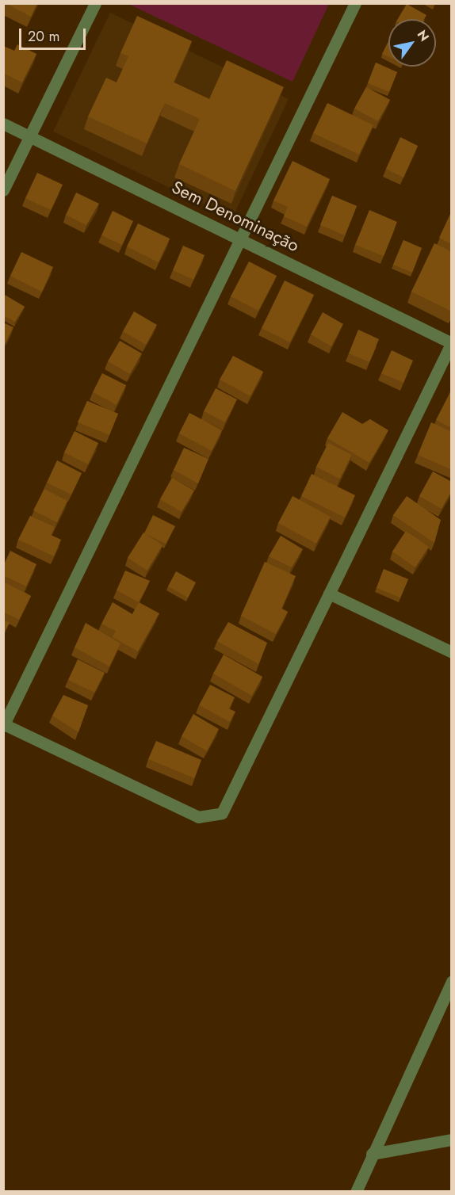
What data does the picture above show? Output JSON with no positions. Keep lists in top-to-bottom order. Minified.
{"streets":{"street":["Sem Denominação"]},"scale_bar":"20 m","north":"top right"}
